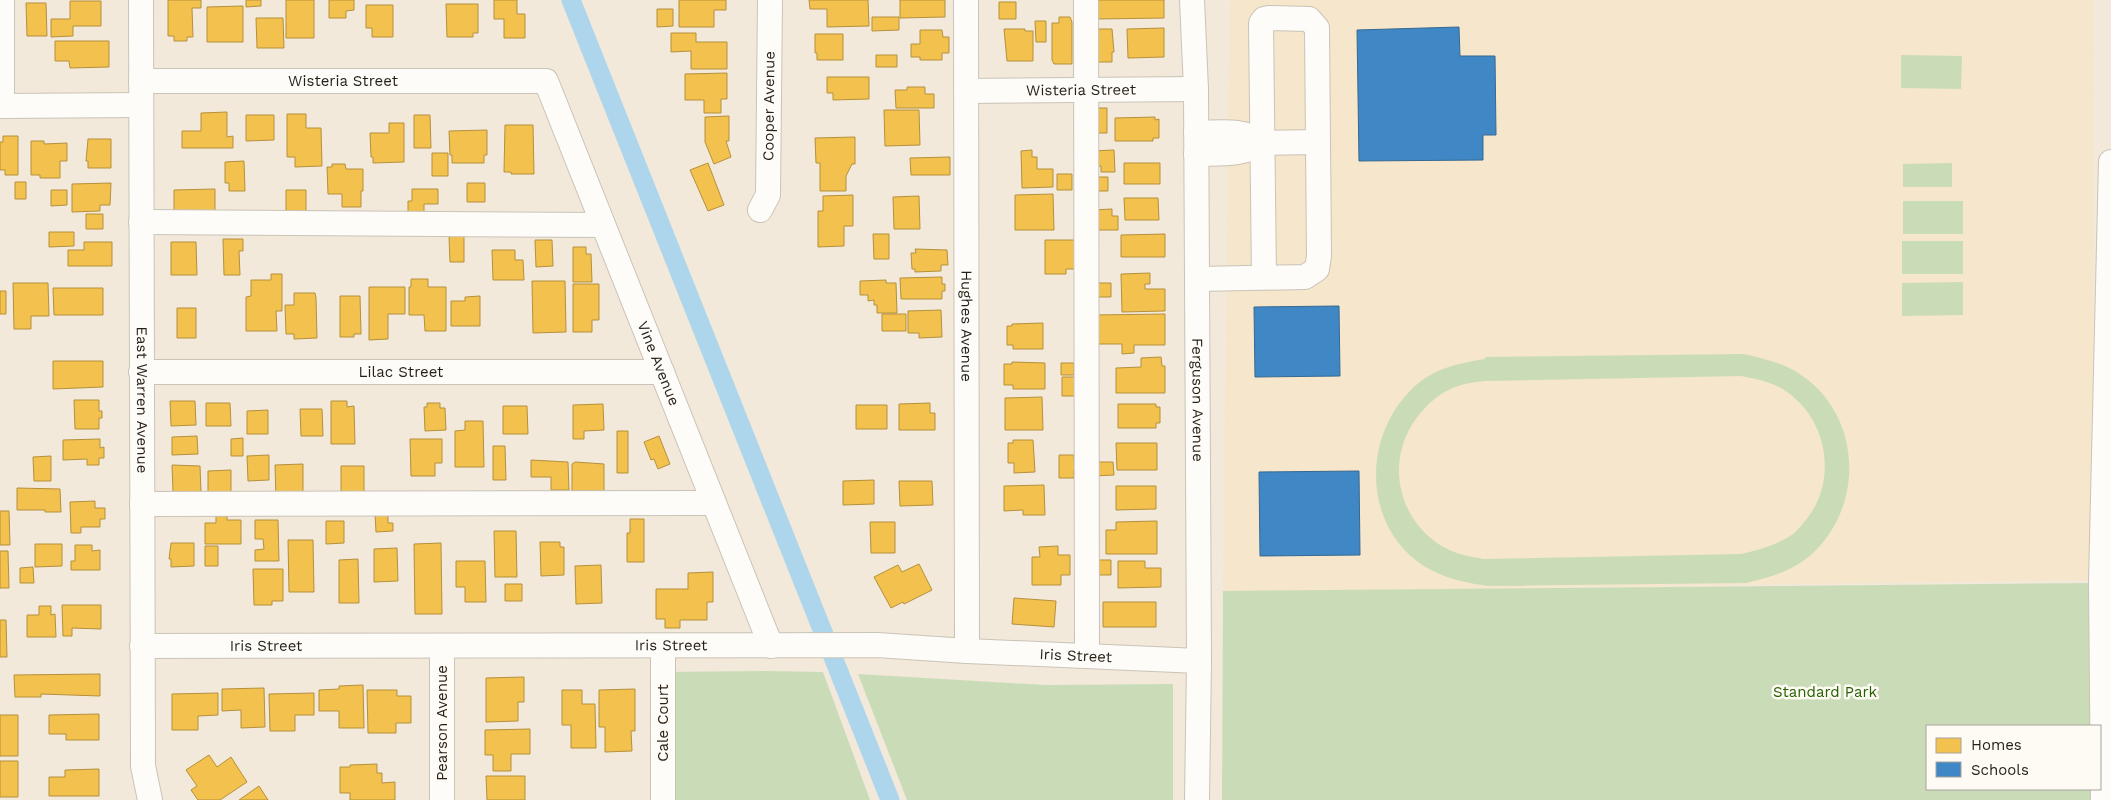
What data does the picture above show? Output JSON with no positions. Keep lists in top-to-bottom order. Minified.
{"streets":{"street":["Wisteria Street","Cooper Avenue","Hughes Avenue","Vine Avenue","Lilac Street","East Warren Avenue","Ferguson Avenue","Iris Street","Pearson Avenue","Cale Court"]},"crossings":[["Wisteria Street","Hughes Avenue"],["Wisteria Street","Vine Avenue"],["Wisteria Street","East Warren Avenue"],["Wisteria Street","Ferguson Avenue"],["Hughes Avenue","Iris Street"],["Vine Avenue","Lilac Street"],["Vine Avenue","Iris Street"],["Lilac Street","East Warren Avenue"],["East Warren Avenue","Iris Street"],["Ferguson Avenue","Iris Street"],["Iris Street","Pearson Avenue"],["Iris Street","Cale Court"]],"parks":["Standard Park"],"legend":["Homes","Schools"]}
